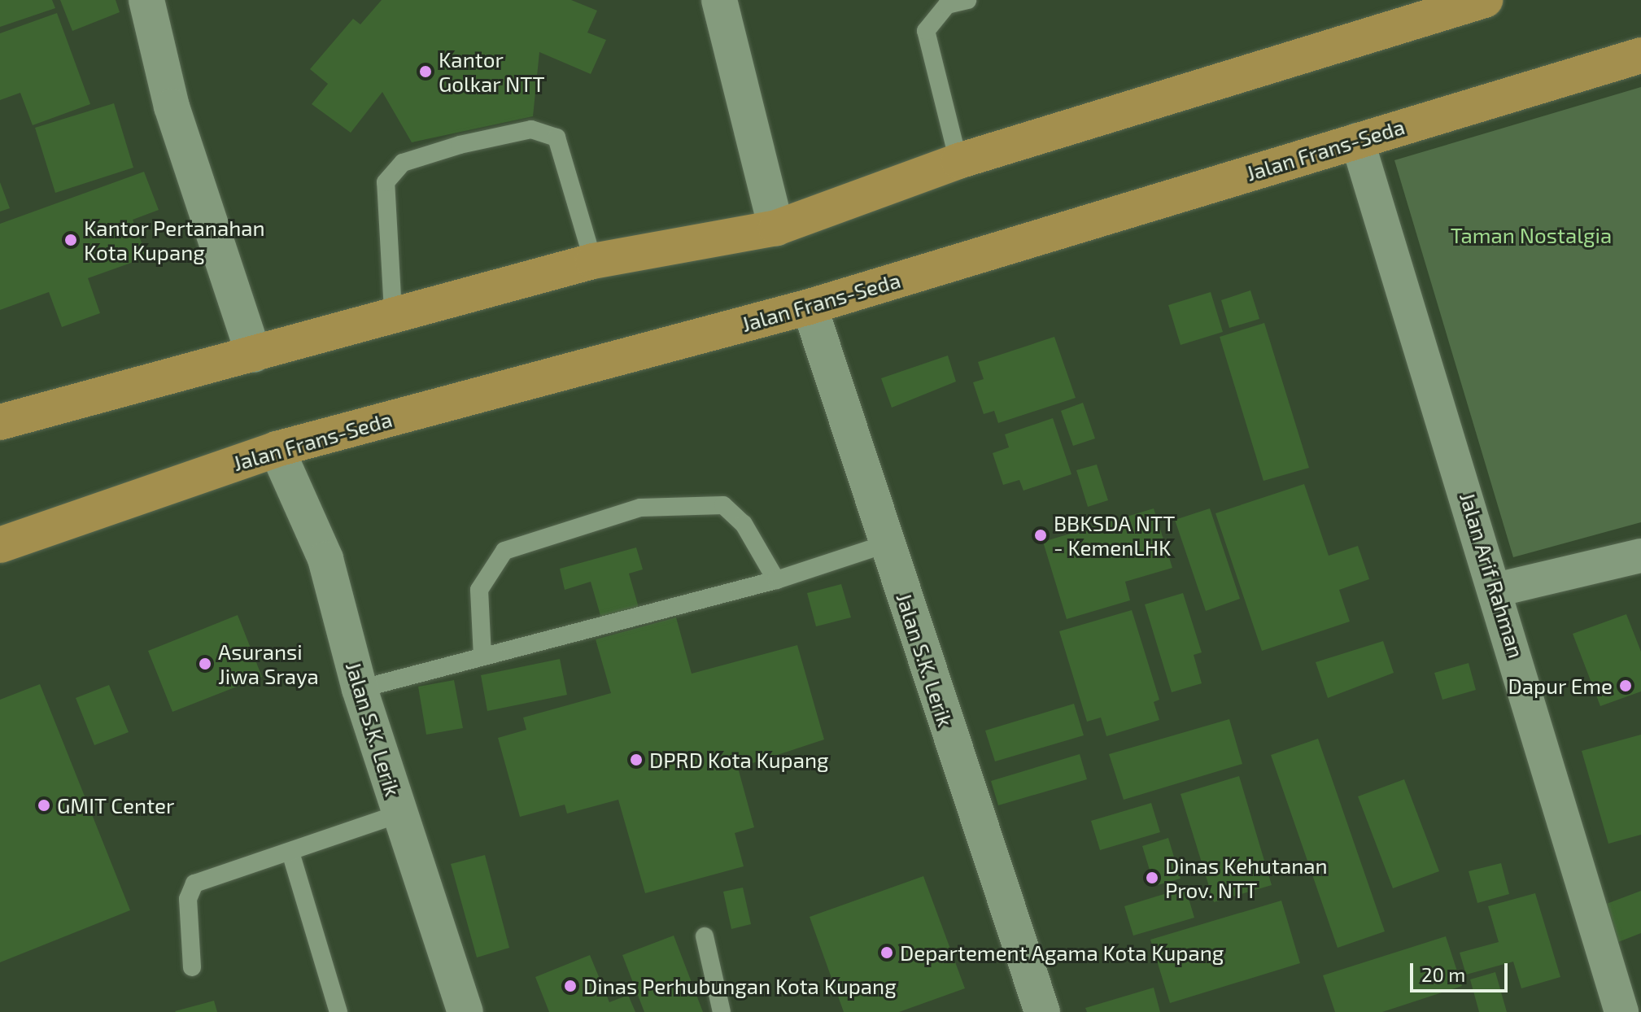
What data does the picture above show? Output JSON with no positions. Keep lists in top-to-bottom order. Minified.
{"streets":{"main road":["Jalan Frans-Seda","Jalan S.K. Lerik"],"street":["Jalan Arif Rahman"]},"crossings":[["Jalan Frans-Seda","Jalan Arif Rahman"],["Jalan Frans-Seda","Jalan S.K. Lerik"]],"parks":["Taman Nostalgia"],"places":["Kantor Golkar NTT","Kantor Pertanahan Kota Kupang","BBKSDA NTT - KemenLHK","Asuransi Jiwa Sraya","Dapur Eme","DPRD Kota Kupang","GMIT Center","Dinas Kehutanan Prov. NTT","Departement Agama Kota Kupang","Dinas Perhubungan Kota Kupang"],"scale_bar":"20 m"}
